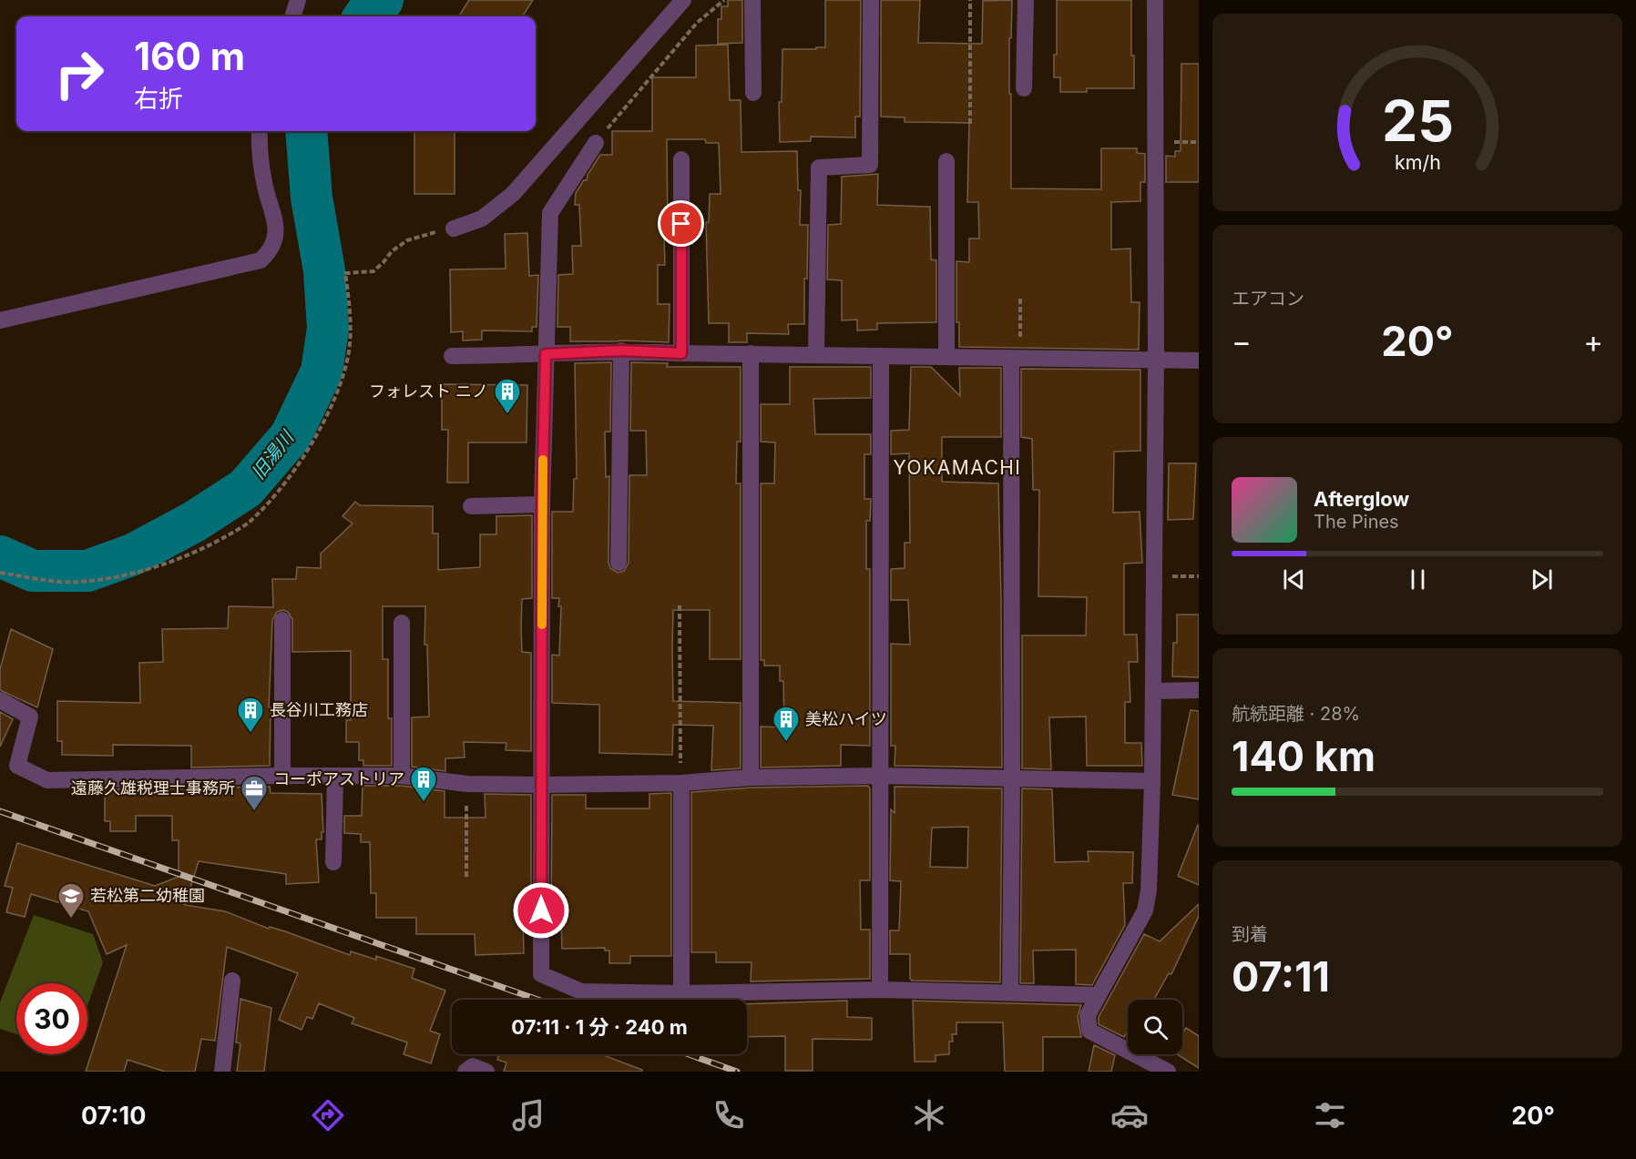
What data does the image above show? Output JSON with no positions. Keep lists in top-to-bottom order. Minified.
{"districts":["YOKAMACHI"],"water":["旧湯川"],"places":{"building":["フォレスト ニノ","長谷川工務店","美松ハイツ","コーポアストリア"],"office":["遠藤久雄税理士事務所"],"school or university":["若松第二幼稚園"]},"page":{"turn":["160 m","右折"],"tile":["エアコン",["航続距離 · 28%","140 km"],["到着","07:11"]],"heat":["−","20°","+"],"song":["Afterglow","The Pines"],"limit":"30","trip":"07:11 · 1 分 · 240 m","tabs":["07:10","20°"],"gauge":["25","km/h"]}}
